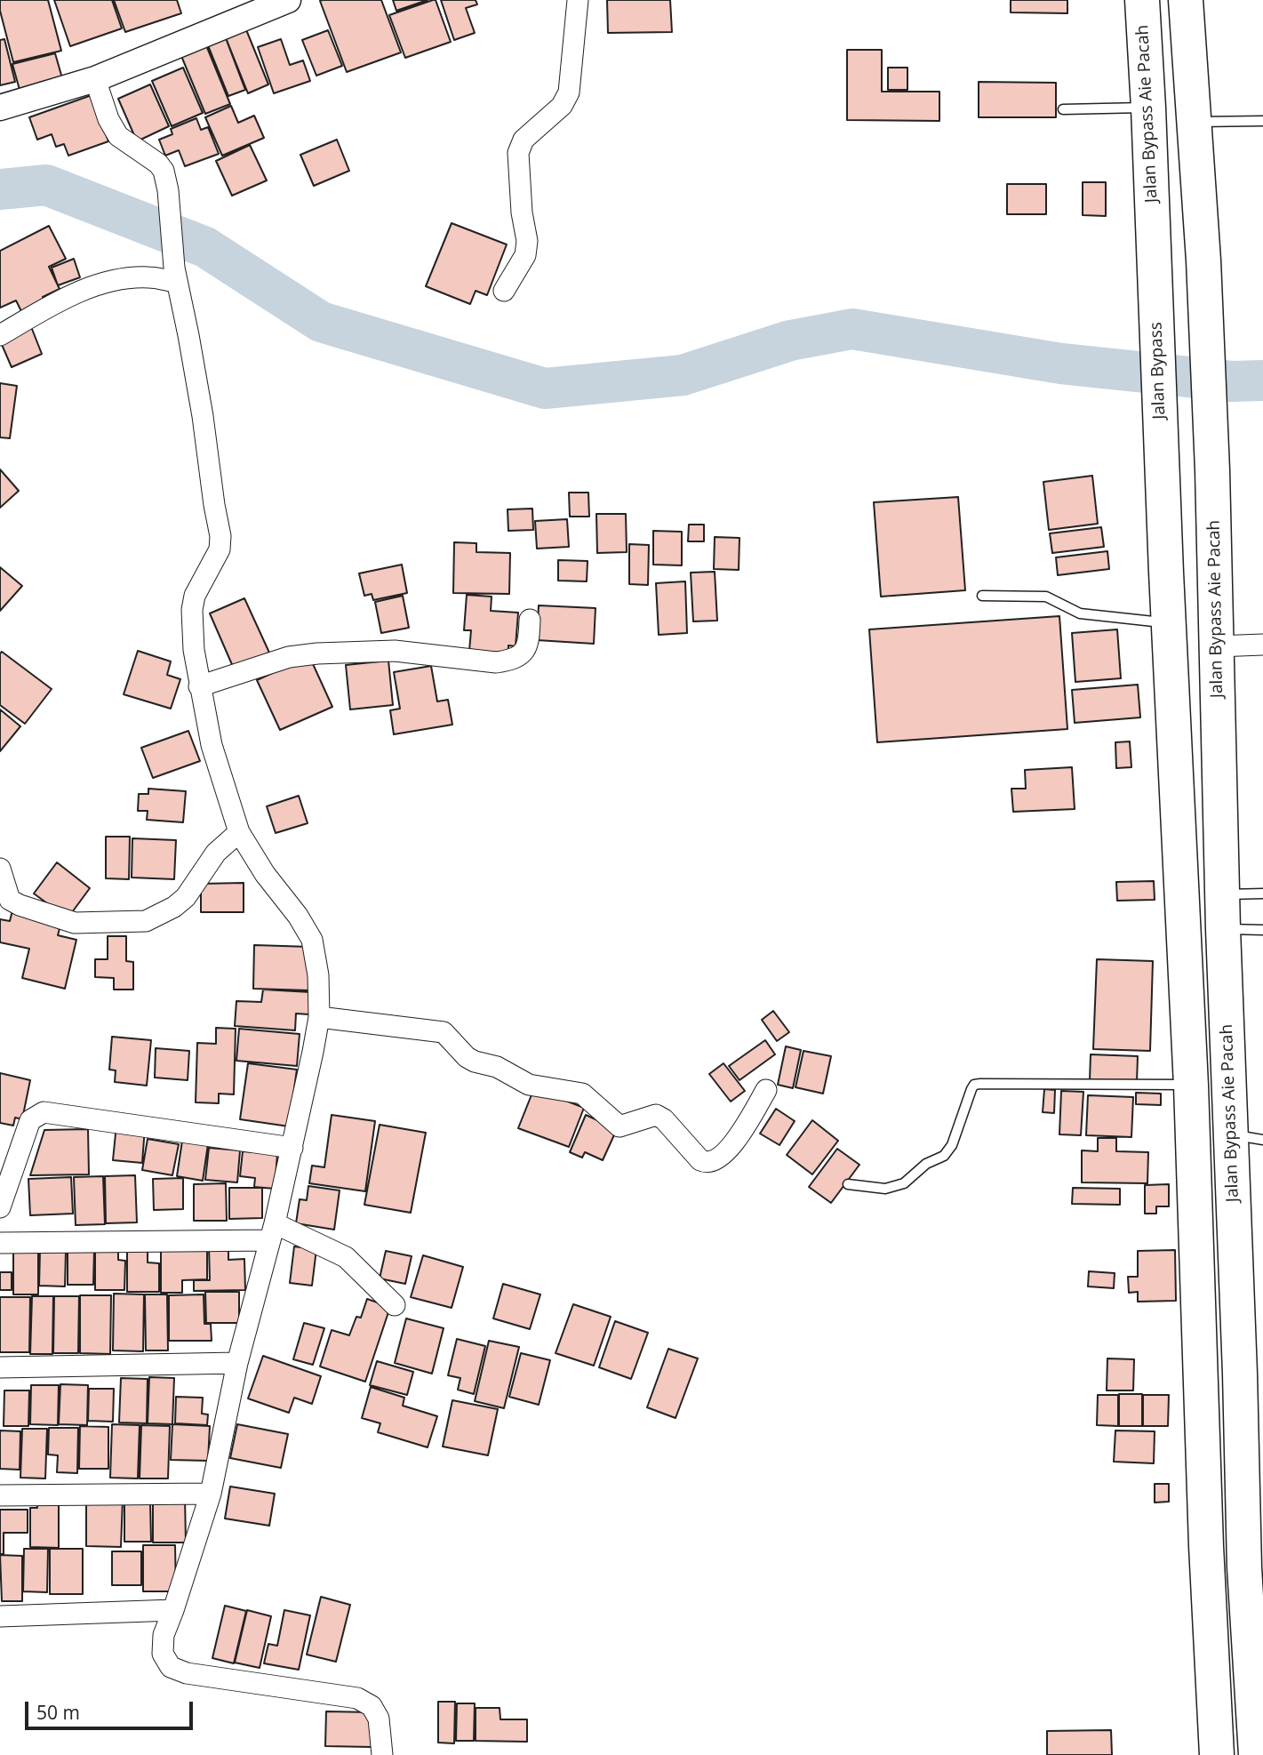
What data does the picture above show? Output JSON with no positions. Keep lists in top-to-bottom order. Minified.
{"streets":{"highway":["Jalan Bypass Aie Pacah","Jalan Bypass"]},"crossings":[["Jalan Bypass Aie Pacah","Jalan Bypass"]],"scale_bar":"50 m"}
